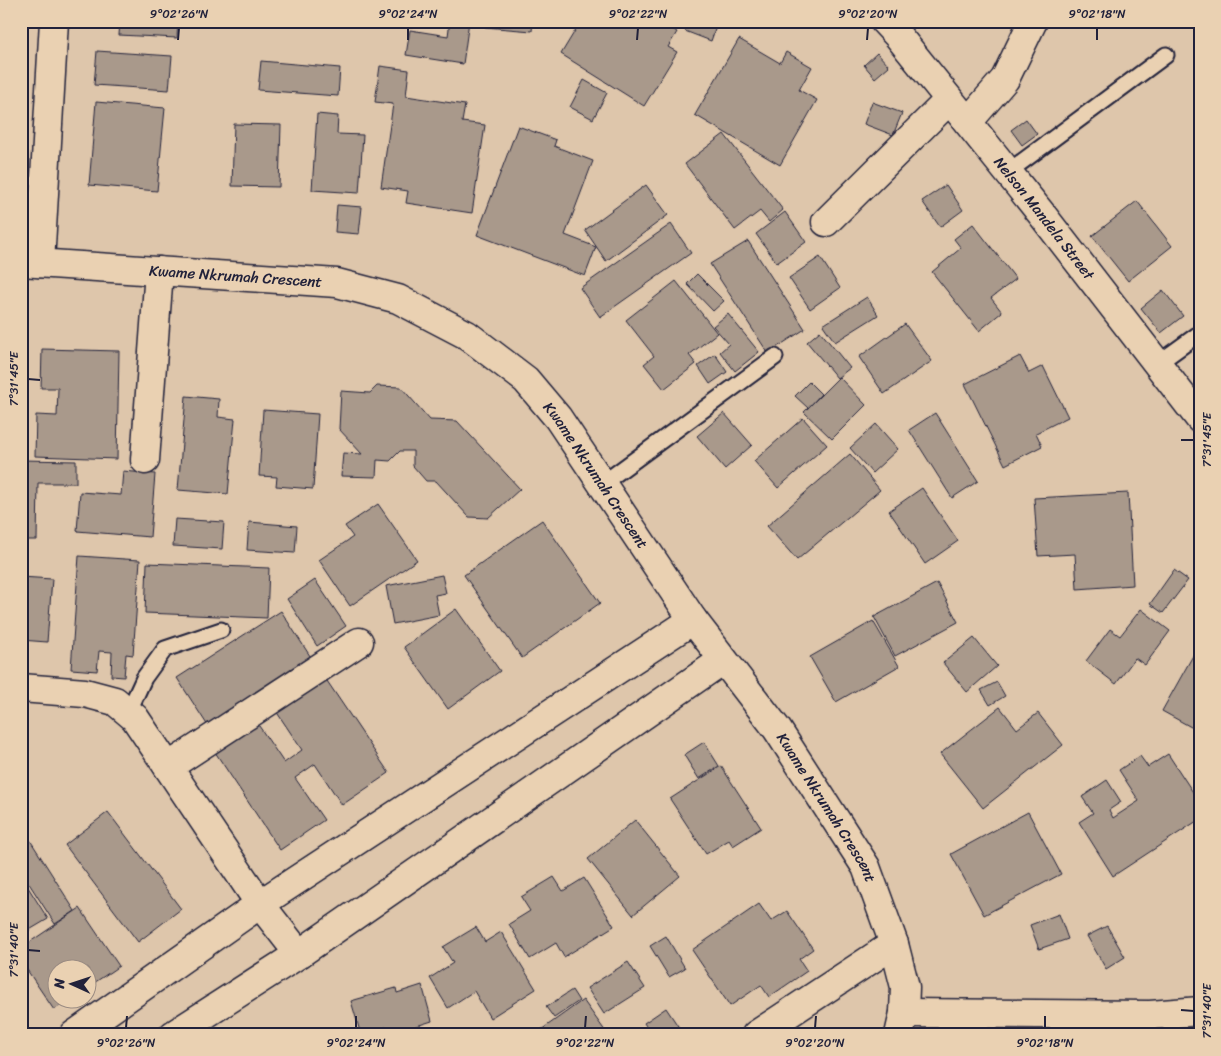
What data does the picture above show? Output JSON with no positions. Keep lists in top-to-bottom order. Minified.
{"streets":{"street":["Nelson Mandela Street","Kwame Nkrumah Crescent"]},"north":"left","coordinates":["9°02'26\"N","9°02'24\"N","9°02'22\"N","9°02'20\"N","9°02'18\"N","7°31'45\"E","7°31'40\"E"]}
